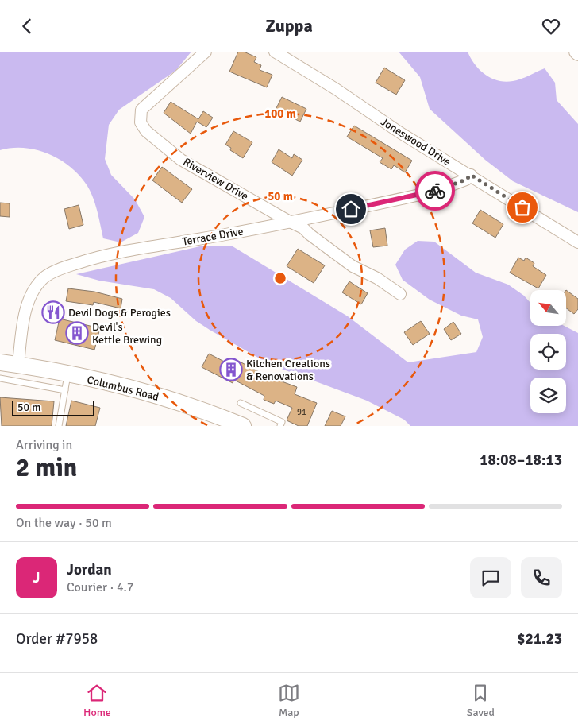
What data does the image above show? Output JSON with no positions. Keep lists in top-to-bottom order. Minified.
{"streets":{"main road":["Columbus Road"],"street":["Joneswood Drive","Riverview Drive","Terrace Drive"]},"crossings":[["Joneswood Drive","Terrace Drive"],["Riverview Drive","Terrace Drive"],["Terrace Drive","Columbus Road"]],"places":{"restaurant":["Devil Dogs & Perogies"],"building":["Devil's Kettle Brewing","Kitchen Creations & Renovations"]},"house_numbers":["91"],"scale_bar":"50 m","north":"top left","page":{"header":"Zuppa","scale":"50 m","heading":["2 min","Arriving in","18:08–18:13"],"panel":["Jordan","Courier · 4.7","Order #7958","$21.23"],"bar":"On the way · 50 m","round":"J","tabs":["Home","Map","Saved"]},"rings":["100 m","50 m"]}
